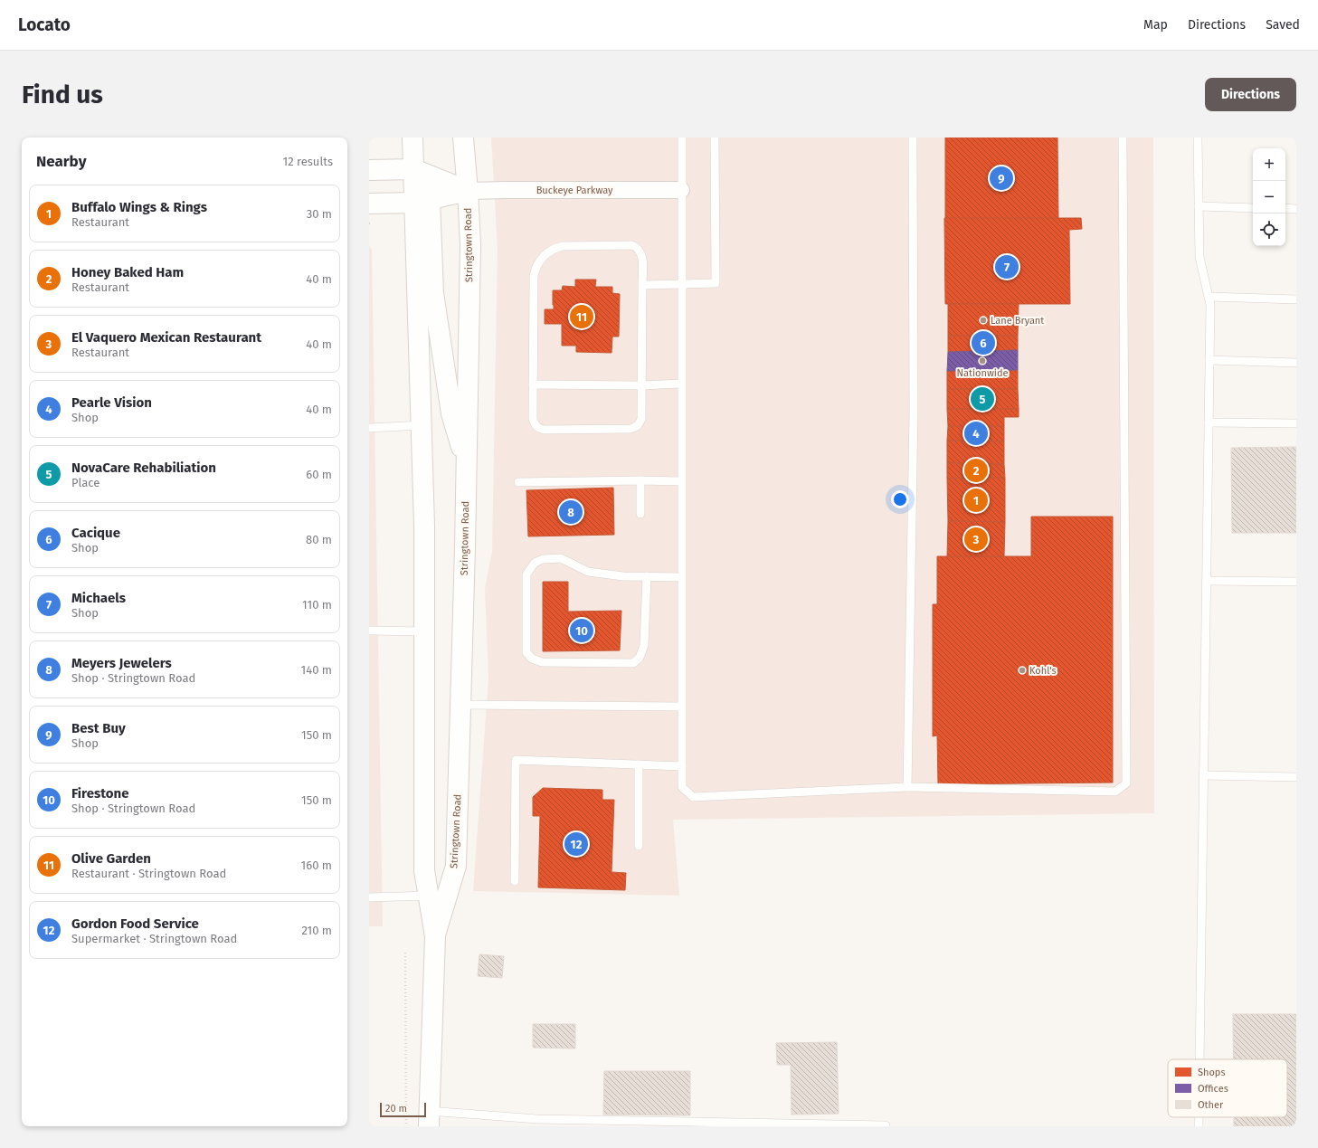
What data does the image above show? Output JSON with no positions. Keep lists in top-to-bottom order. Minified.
{"streets":{"main road":["Buckeye Parkway","Stringtown Road"]},"crossings":[["Buckeye Parkway","Stringtown Road"]],"places":["Lane Bryant","Nationwide","Kohl's"],"legend":["Shops","Offices","Other"],"scale_bar":"20 m","page":{"header":"Locato","nav":["Map","Directions","Saved"],"buttons":"Directions","title":"Find us","heading":["Nearby","12 results"],"map_buttons":["+","−"],"pins":["9","7","11","6","5","4","2","1","8","3","10","12"],"list":[{"mark":"1","name":"Buffalo Wings & Rings","note":"Restaurant","value":"30 m"},{"mark":"2","name":"Honey Baked Ham","note":"Restaurant","value":"40 m"},{"mark":"3","name":"El Vaquero Mexican Restaurant","note":"Restaurant","value":"40 m"},{"mark":"4","name":"Pearle Vision","note":"Shop","value":"40 m"},{"mark":"5","name":"NovaCare Rehabiliation","note":"Place","value":"60 m"},{"mark":"6","name":"Cacique","note":"Shop","value":"80 m"},{"mark":"7","name":"Michaels","note":"Shop","value":"110 m"},{"mark":"8","name":"Meyers Jewelers","note":"Shop · Stringtown Road","value":"140 m"},{"mark":"9","name":"Best Buy","note":"Shop","value":"150 m"},{"mark":"10","name":"Firestone","note":"Shop · Stringtown Road","value":"150 m"},{"mark":"11","name":"Olive Garden","note":"Restaurant · Stringtown Road","value":"160 m"},{"mark":"12","name":"Gordon Food Service","note":"Supermarket · Stringtown Road","value":"210 m"}],"scale":"20 m"}}
